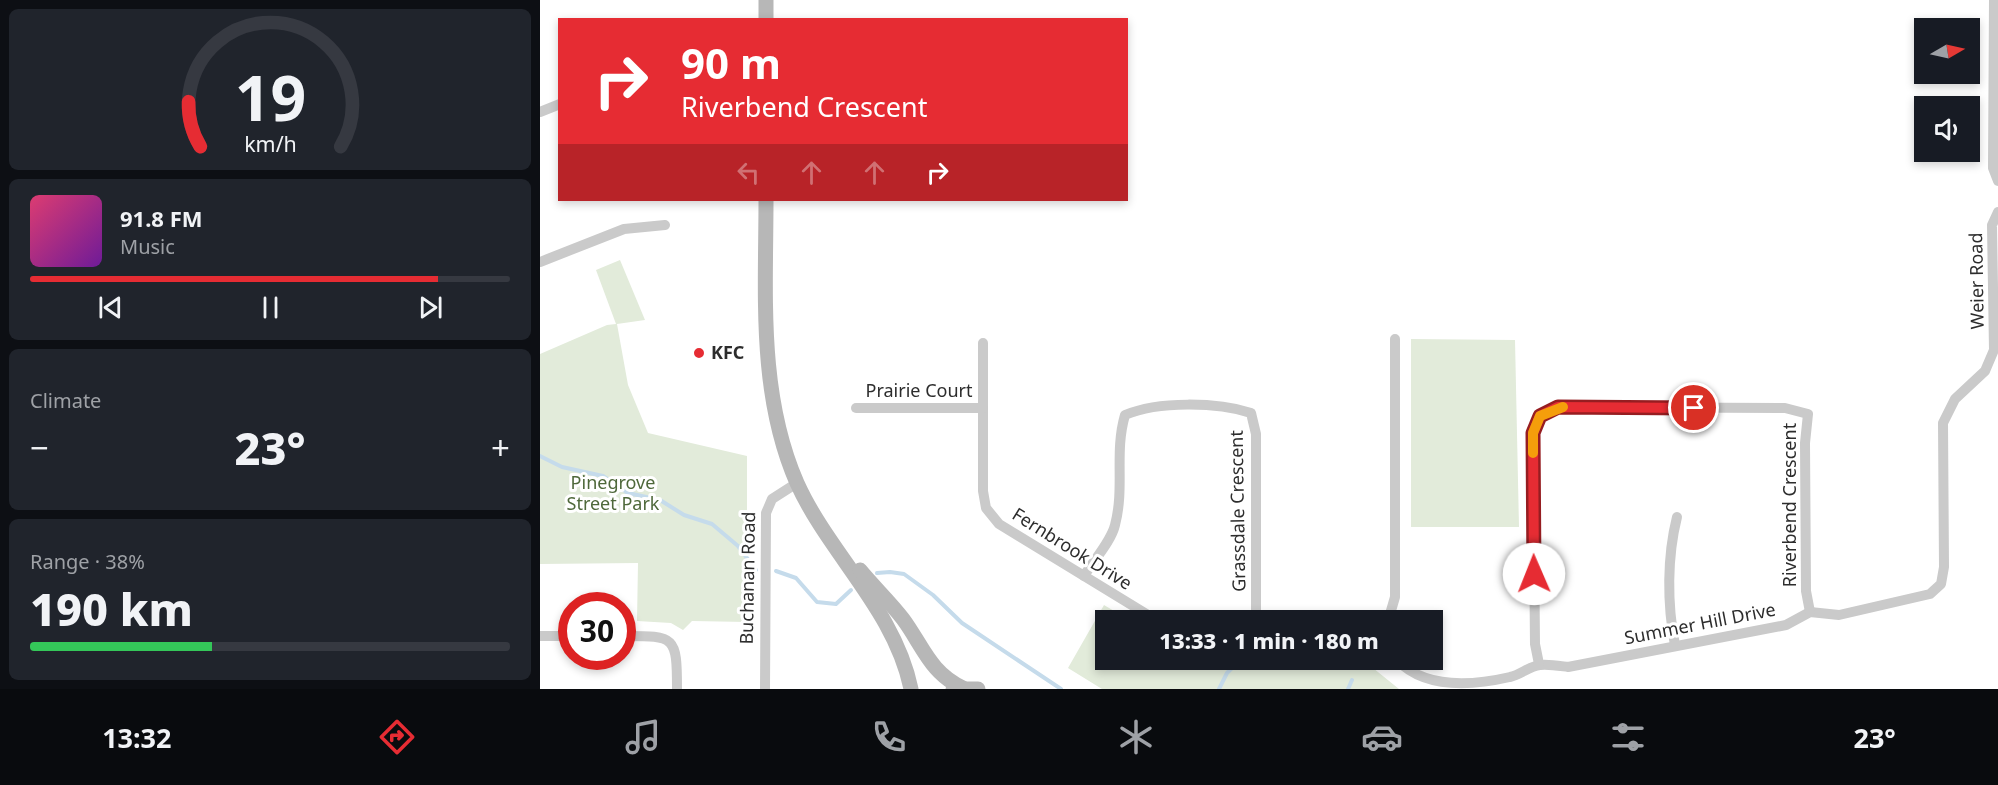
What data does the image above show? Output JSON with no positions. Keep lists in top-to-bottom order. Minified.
{"streets":{"street":["Weier Road","Prairie Court","Riverbend Crescent","Grassdale Crescent","Fernbrook Drive","Buchanan Road","Summer Hill Drive"]},"crossings":[["Prairie Court","Fernbrook Drive"],["Riverbend Crescent","Summer Hill Drive"],["Grassdale Crescent","Fernbrook Drive"]],"parks":["Pinegrove Street Park"],"places":["KFC"],"north":"right","page":{"turn":["90 m","Riverbend Crescent"],"song":["91.8 FM","Music"],"tile":["Climate",["Range · 38%","190 km"]],"heat":["−","23°","+"],"limit":"30","trip":"13:33 · 1 min · 180 m","tabs":["13:32","23°"],"gauge":["19","km/h"]}}
